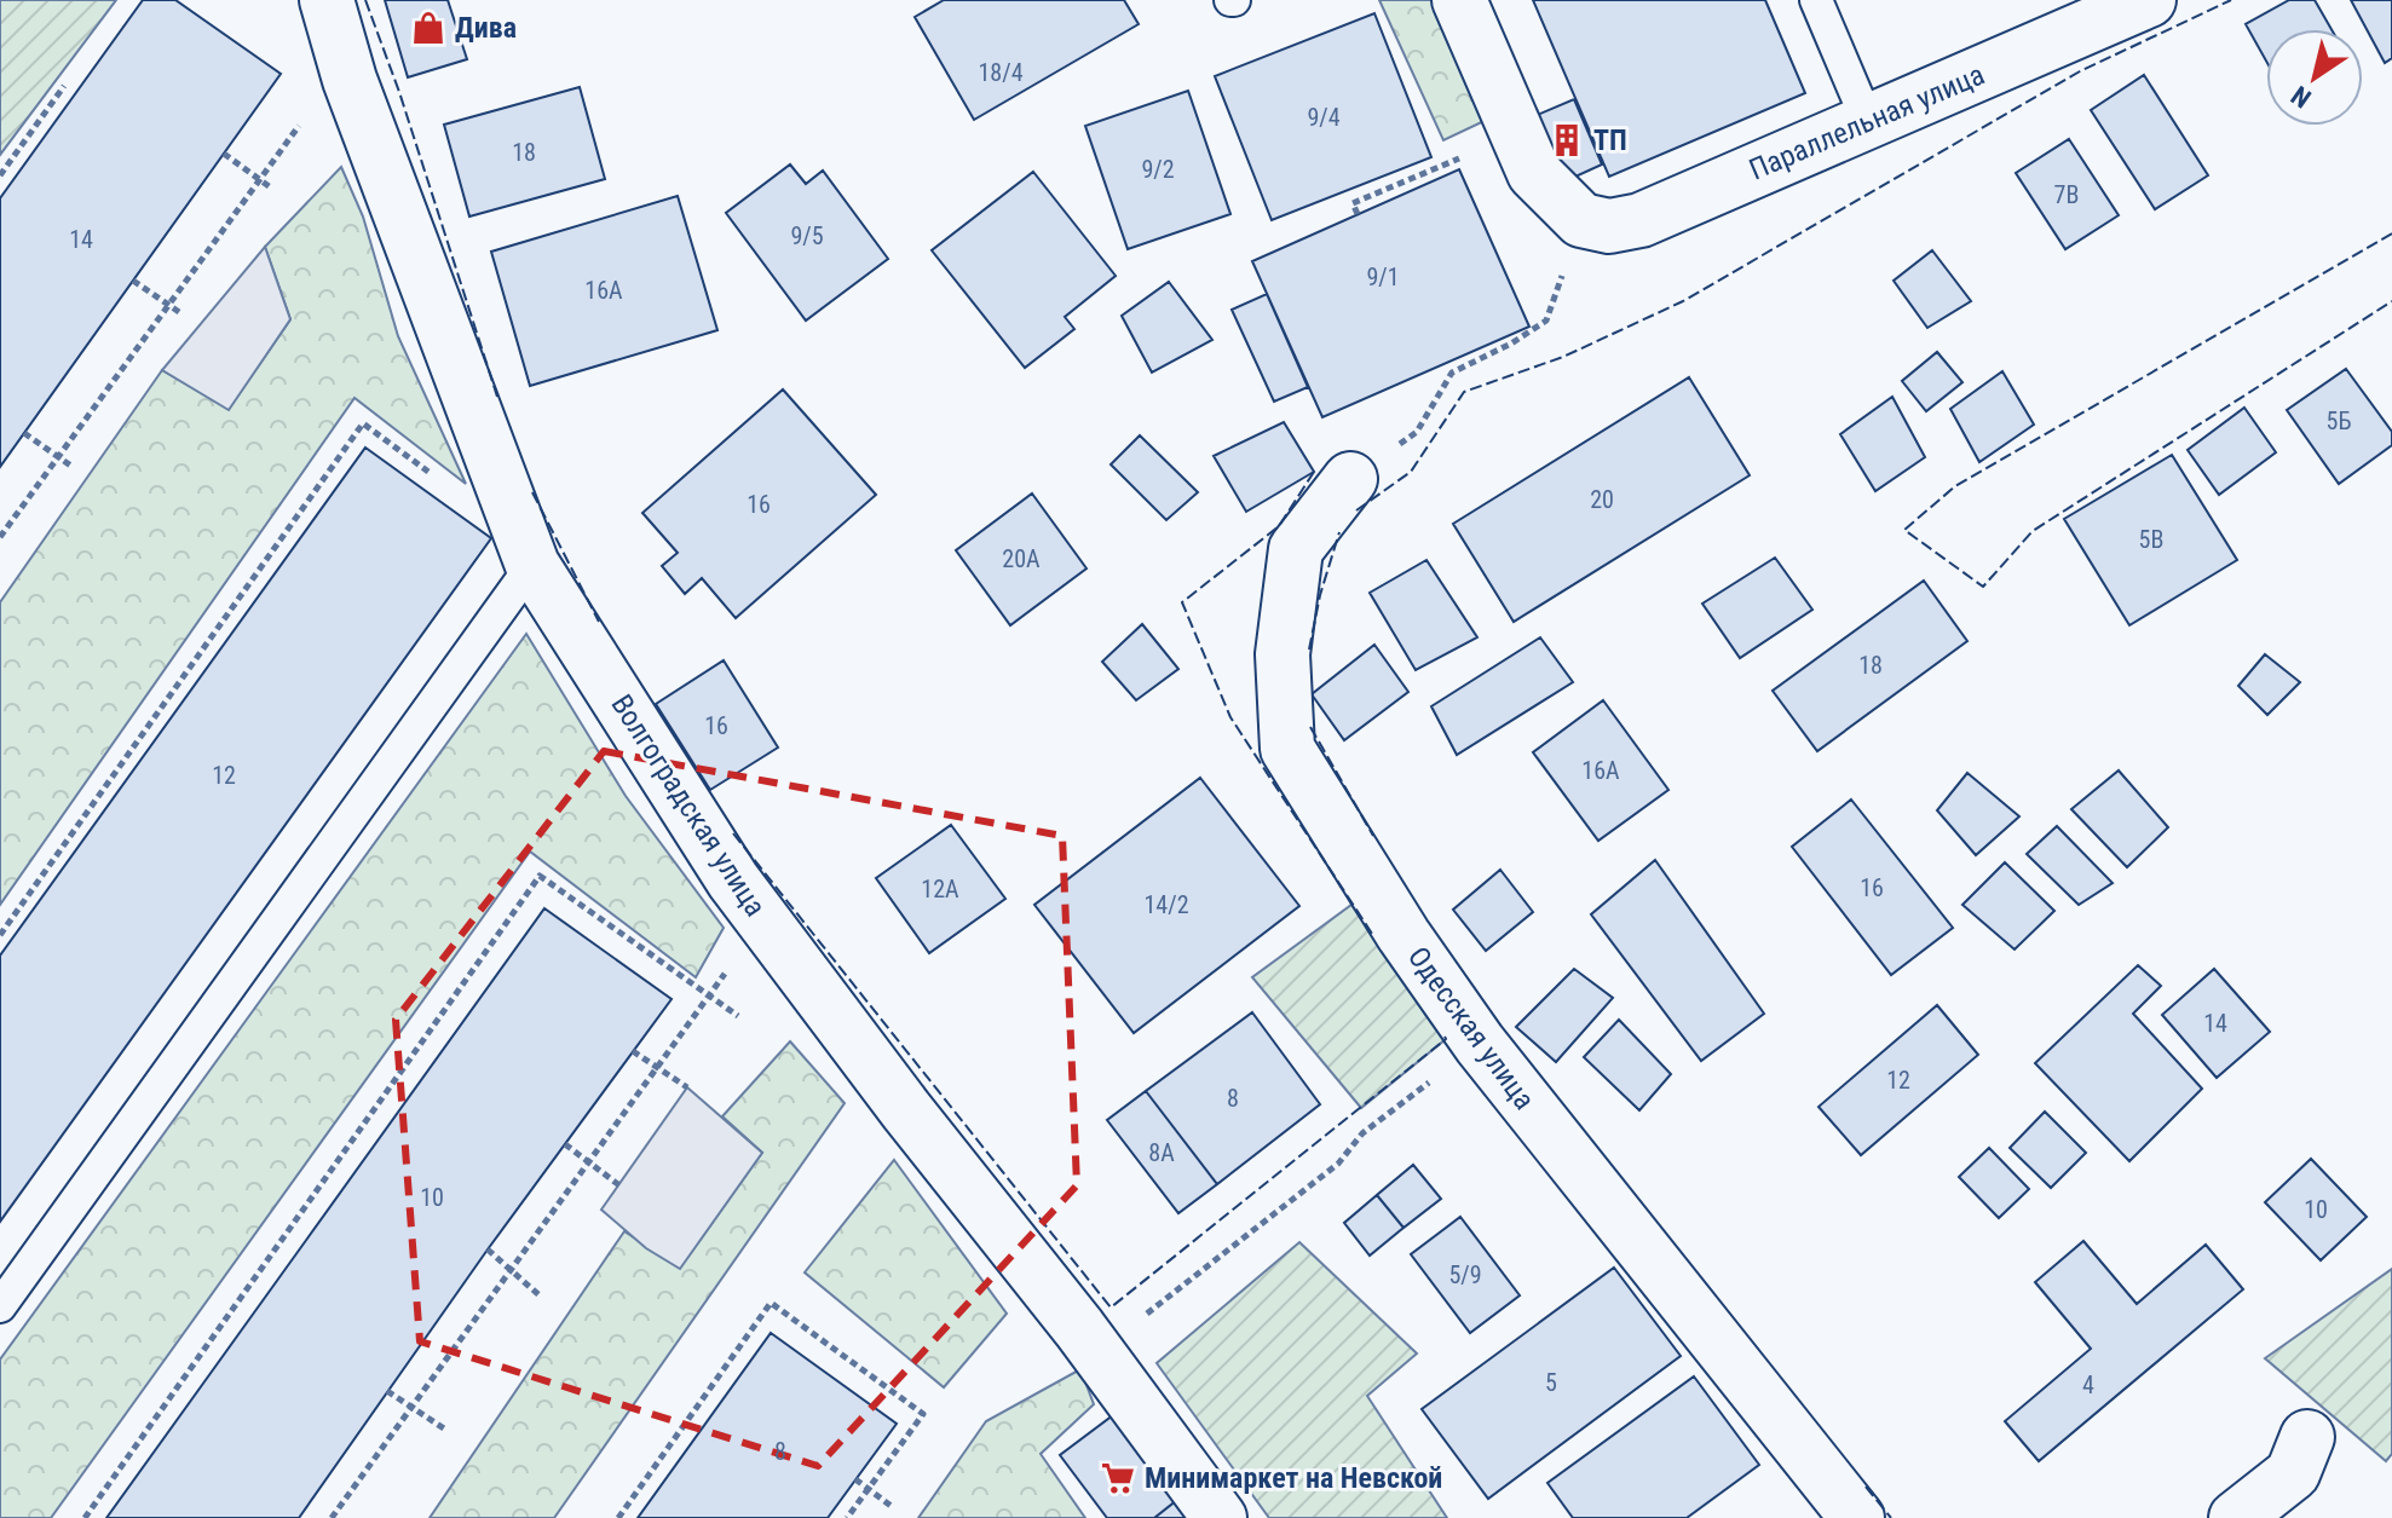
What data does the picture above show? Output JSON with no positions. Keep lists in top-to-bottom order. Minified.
{"streets":{"street":["Параллельная улица","Волгоградская улица","Одесская улица"]},"places":{"shop":["Дива"],"building":["ТП"],"supermarket":["Минимаркет на Невской"]},"house_numbers":["18/4","9/4","18","9/2","7В","9/5","14","9/1","16А","5Б","20","16","5В","20А","18","16","16А","12","16","12А","14/2","14","12","8","8А","10","10","5/9","5","4","8"],"north":"bottom left"}
